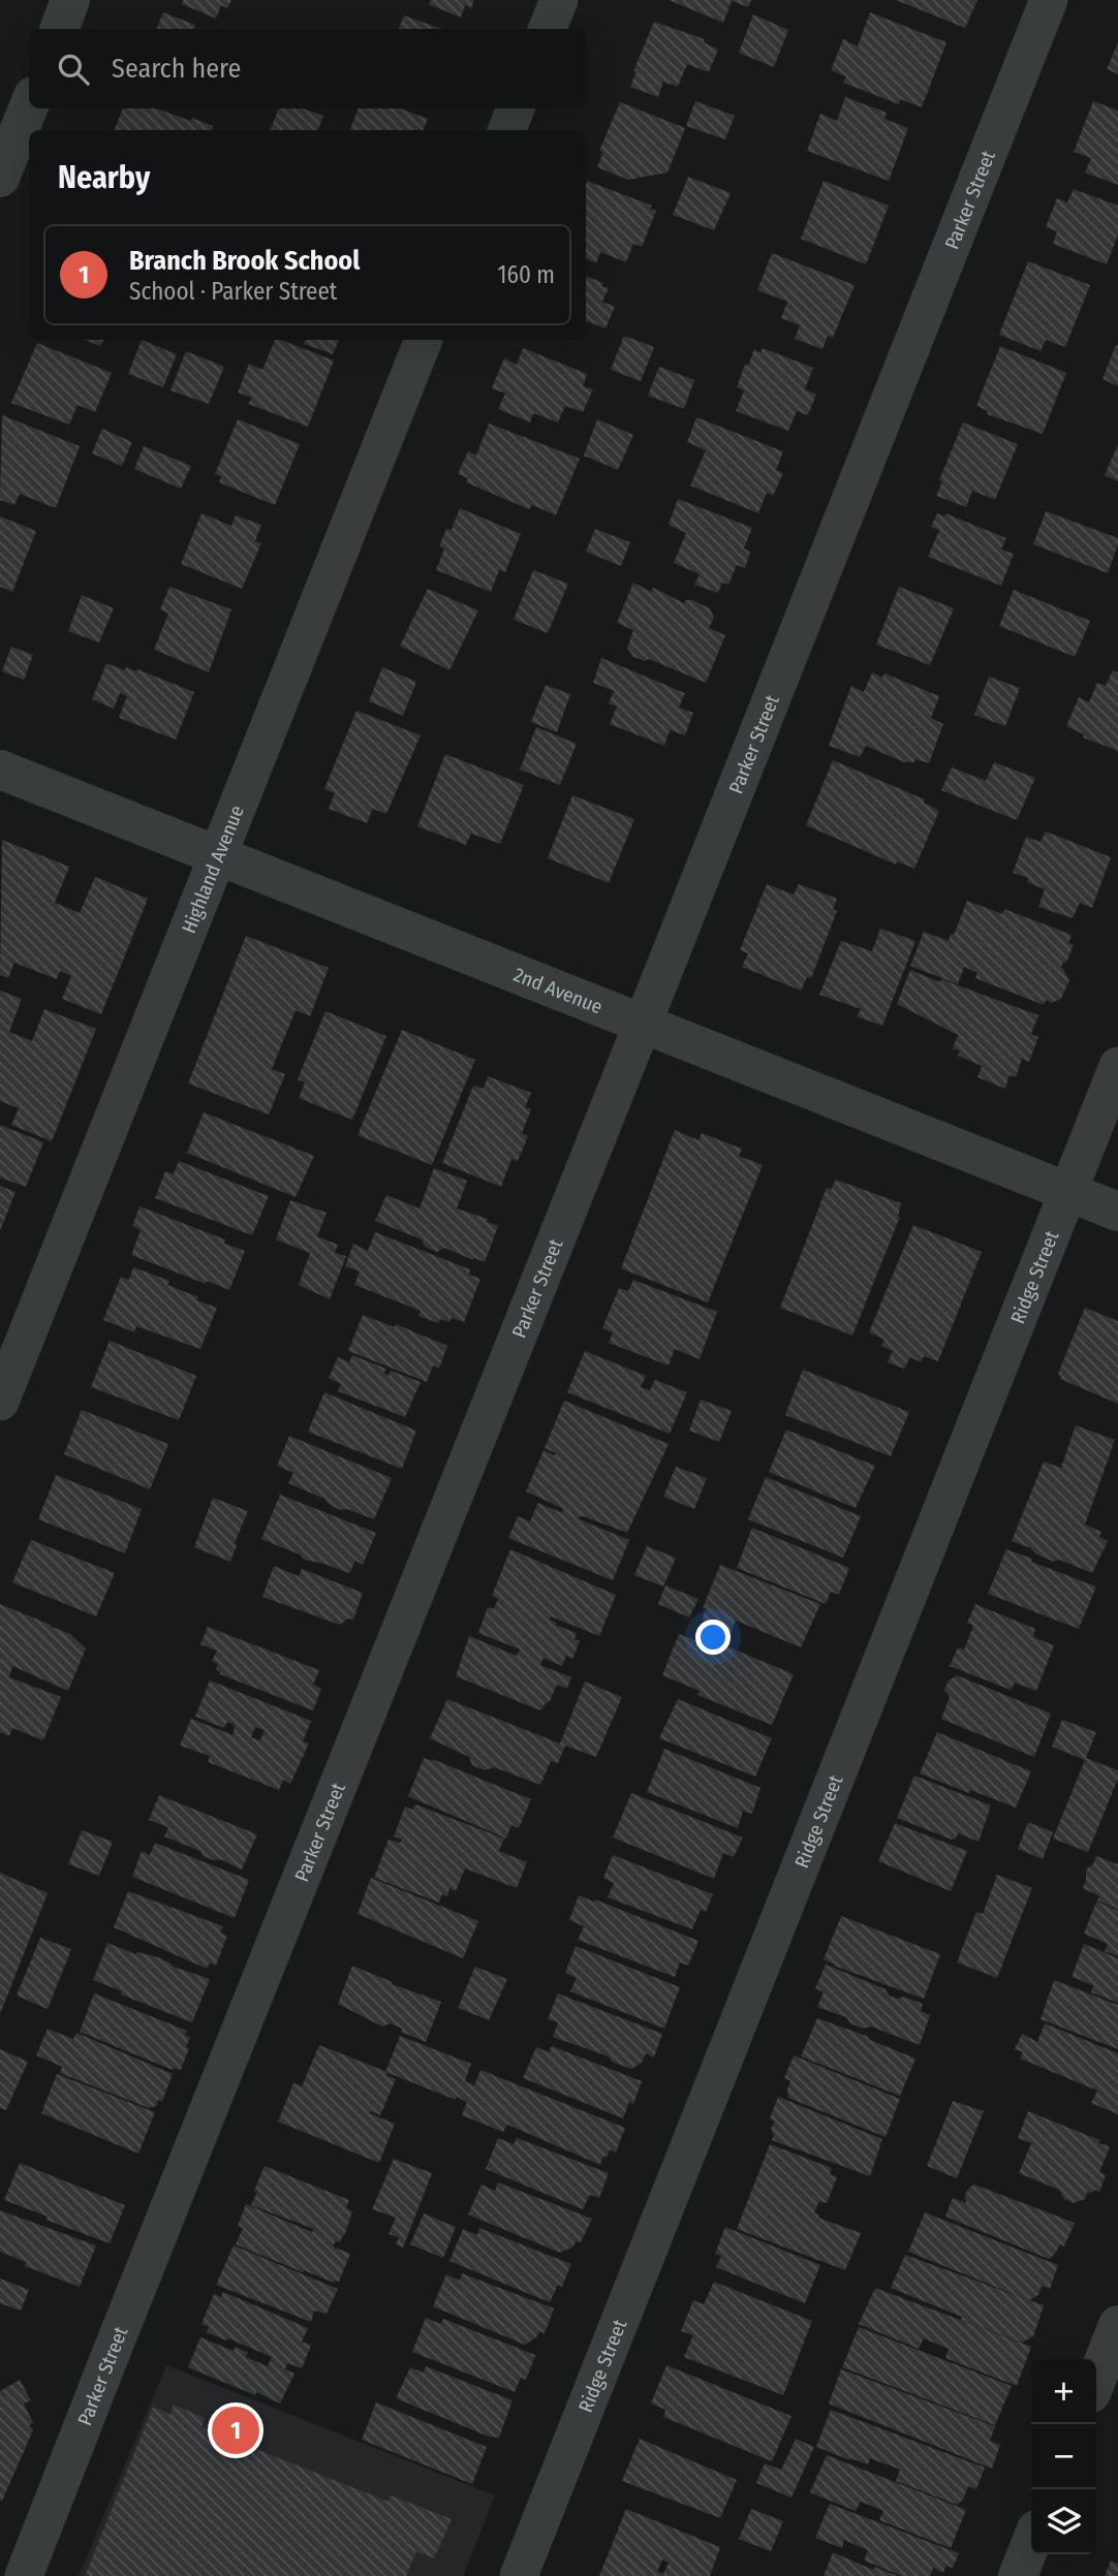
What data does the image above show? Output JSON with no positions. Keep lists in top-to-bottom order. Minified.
{"streets":{"street":["Parker Street","Highland Avenue","2nd Avenue","Ridge Street"]},"crossings":[["Parker Street","2nd Avenue"],["Highland Avenue","2nd Avenue"],["2nd Avenue","Ridge Street"]],"page":{"search":"Search here","heading":"Nearby","list":[{"mark":"1","name":"Branch Brook School","note":"School · Parker Street","value":"160 m"}],"map_buttons":["+","−"],"pins":"1"}}
